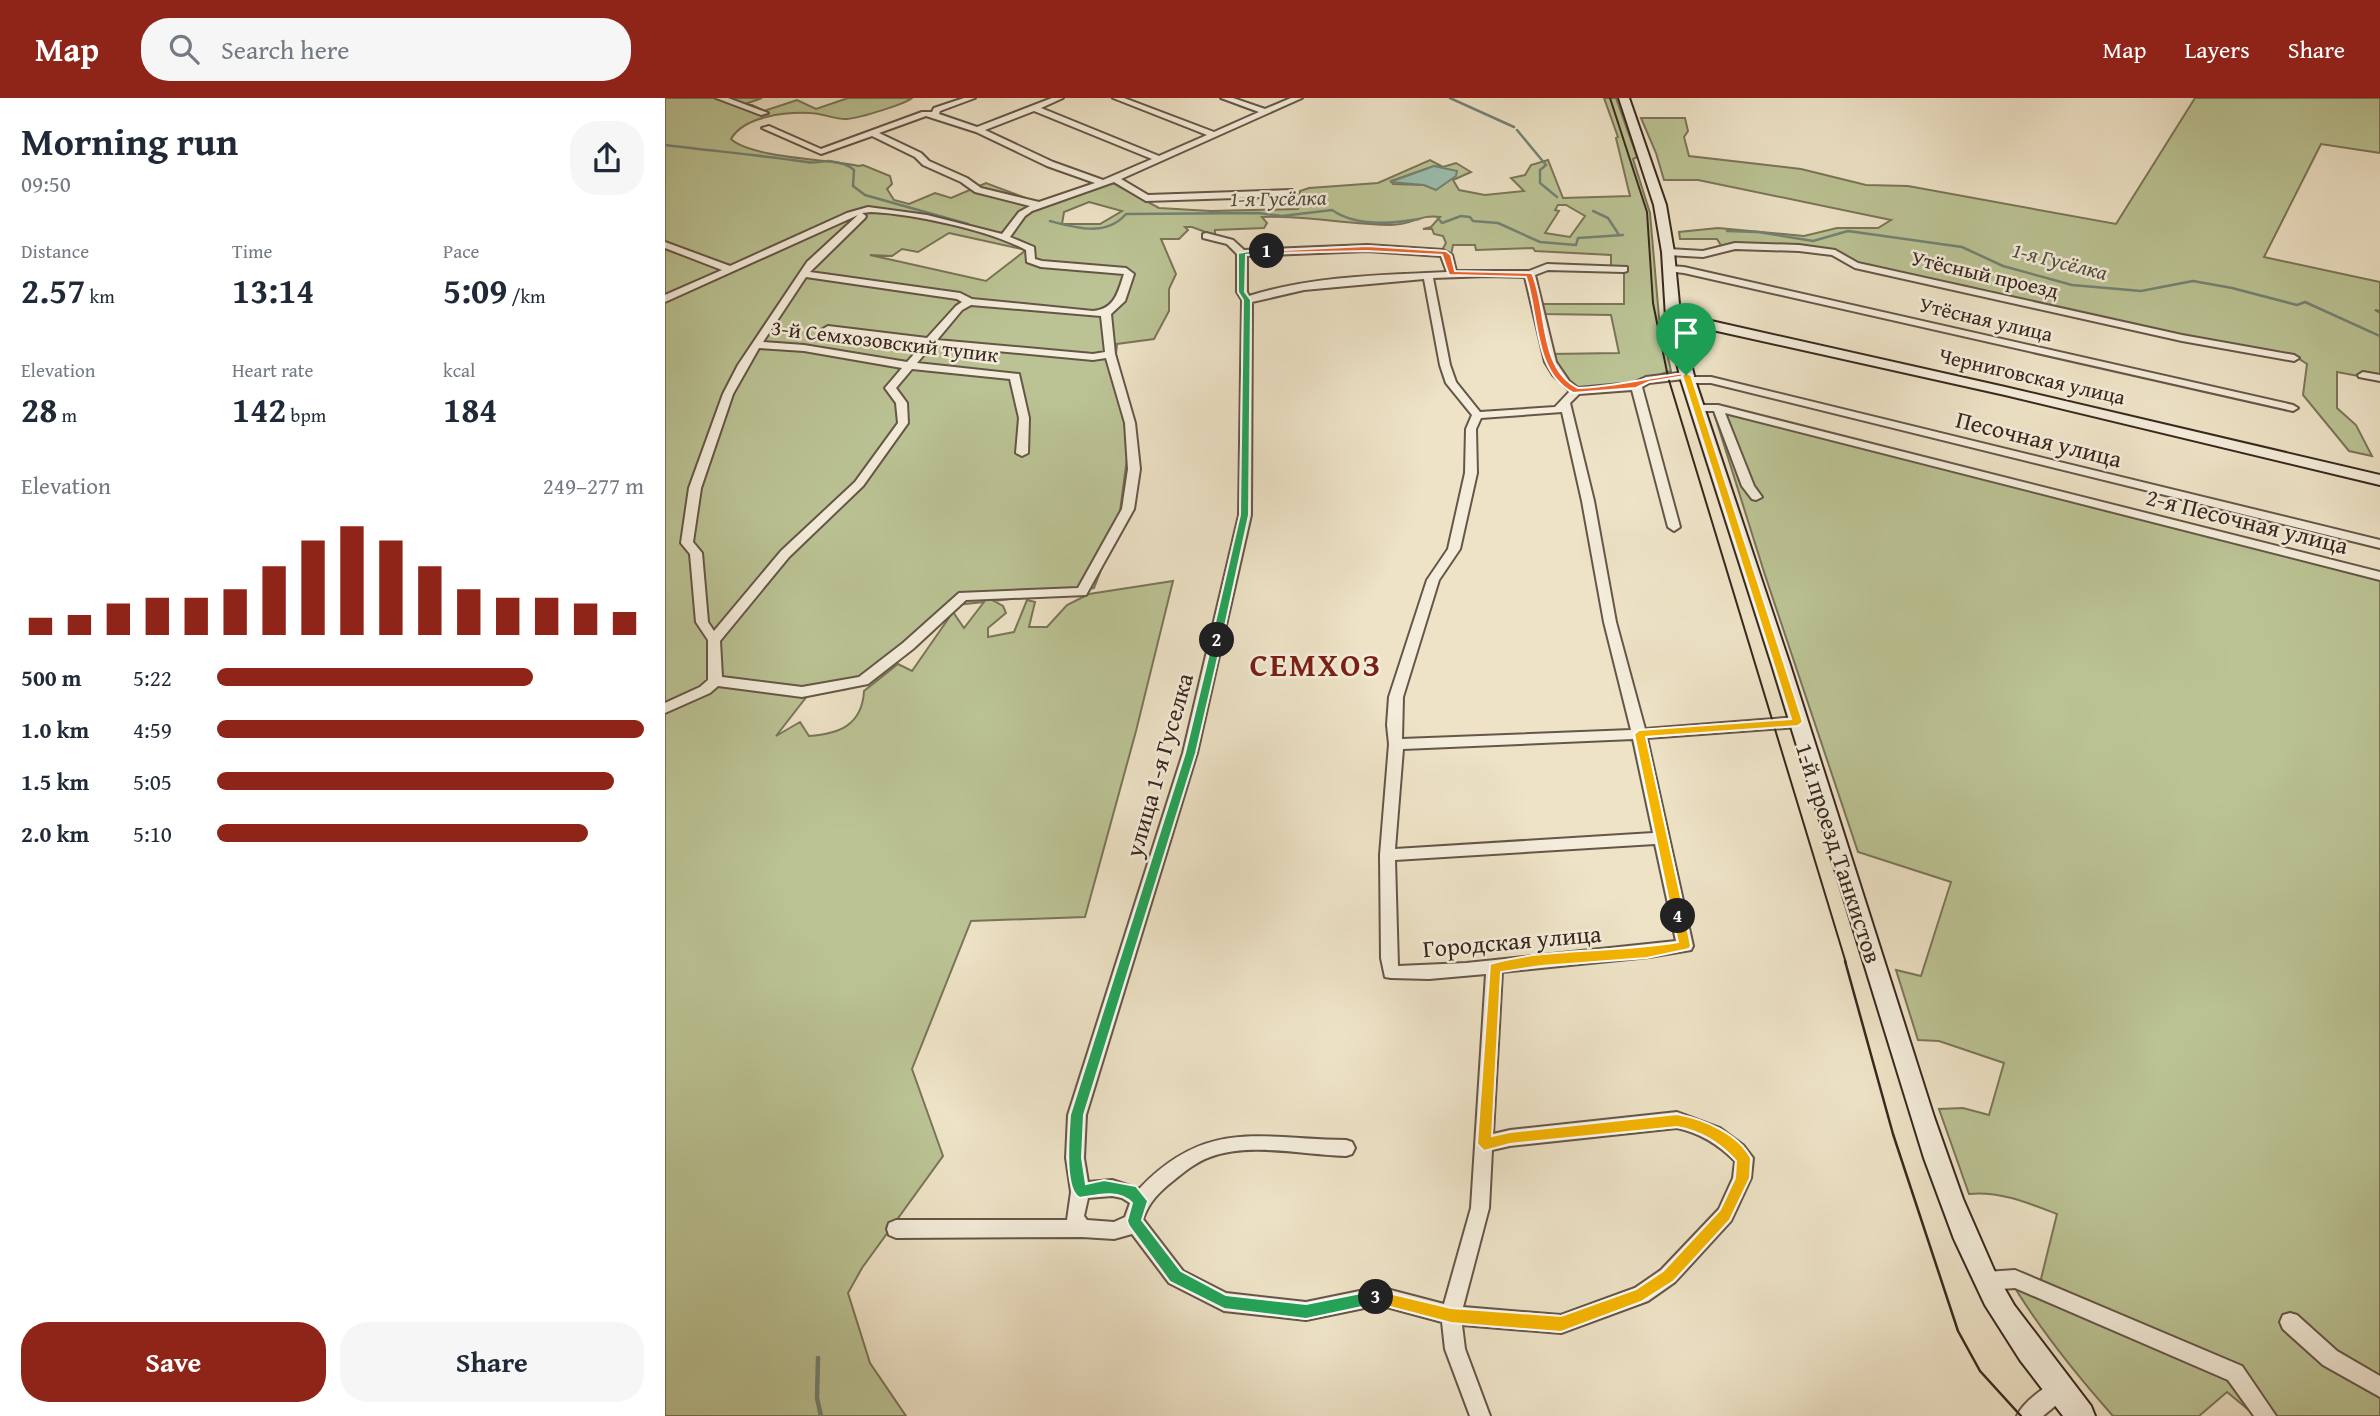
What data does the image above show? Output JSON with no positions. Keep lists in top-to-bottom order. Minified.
{"streets":{"main road":["Черниговская улица","1-й проезд Танкистов"],"street":["Утёсный проезд","Утёсная улица","3-й Семхозовский тупик","Песочная улица","2-я Песочная улица","улица 1-я Гуселка","Городская улица"]},"crossings":[["Утёсный проезд","Утёсная улица"],["Утёсный проезд","1-й проезд Танкистов"],["Утёсная улица","1-й проезд Танкистов"],["Черниговская улица","1-й проезд Танкистов"],["Песочная улица","1-й проезд Танкистов"],["2-я Песочная улица","1-й проезд Танкистов"]],"districts":["СЕМХОЗ"],"water":["1-я Гусёлка"],"page":{"header":"Map","search":"Search here","nav":["Map","Layers","Share"],"heading":["Morning run","09:50"],"stats":[["Distance","2.57 km"],["Time","13:14"],["Pace","5:09 /km"],["Elevation","28 m"],["Heart rate","142 bpm"],["kcal","184"]],"pins":["1","2","4","3"],"chart":["Elevation","249–277 m"],"list":[{"name":"500 m","note":"5:22"},{"name":"1.0 km","note":"4:59"},{"name":"1.5 km","note":"5:05"},{"name":"2.0 km","note":"5:10"}],"buttons":["Save","Share"]}}
